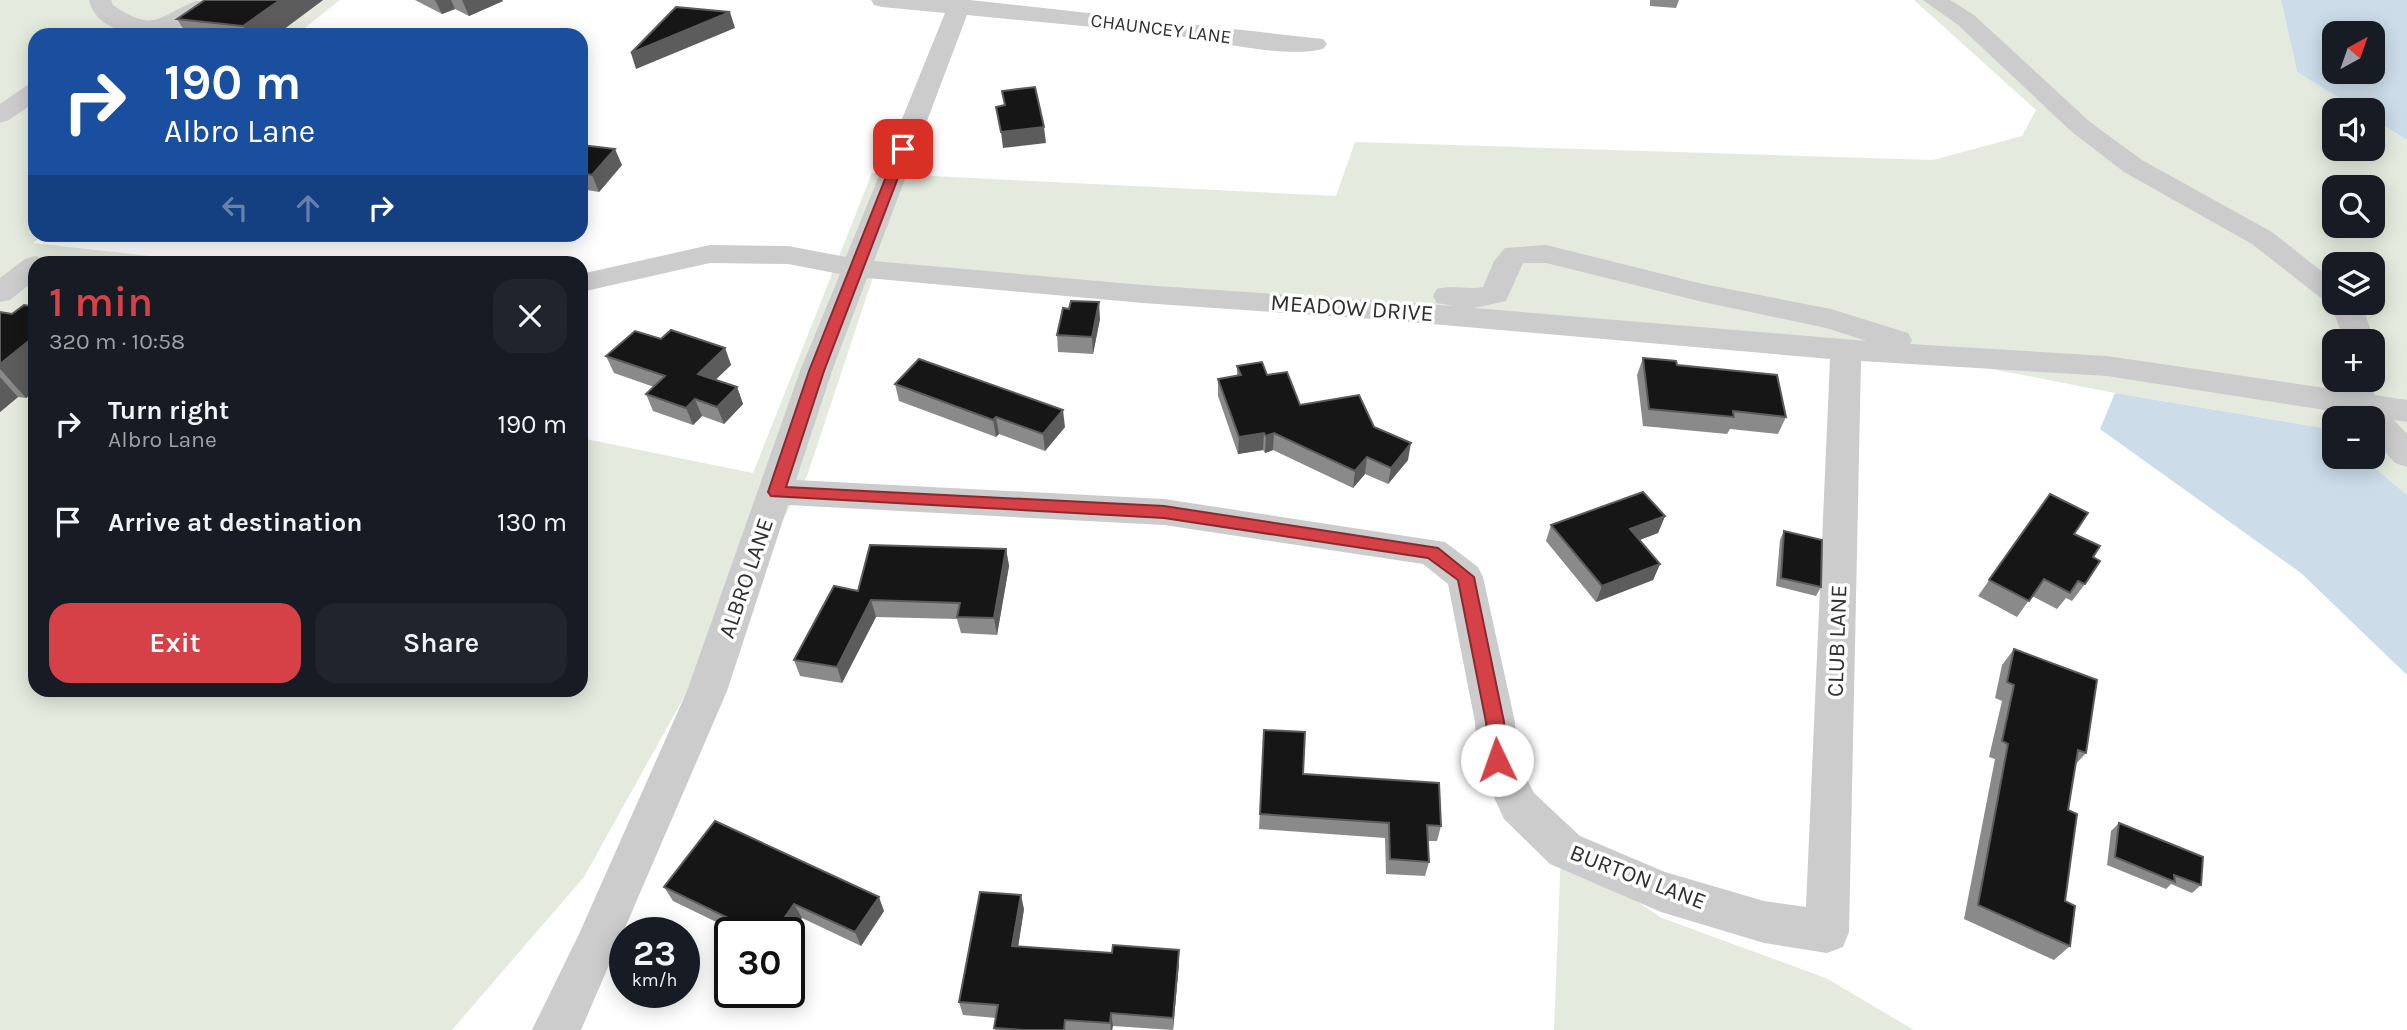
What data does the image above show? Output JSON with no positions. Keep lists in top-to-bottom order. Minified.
{"streets":{"street":["CHAUNCEY LANE","MEADOW DRIVE","ALBRO LANE","CLUB LANE","BURTON LANE"]},"crossings":[["CHAUNCEY LANE","ALBRO LANE"],["MEADOW DRIVE","ALBRO LANE"],["MEADOW DRIVE","CLUB LANE"],["ALBRO LANE","BURTON LANE"],["CLUB LANE","BURTON LANE"]],"north":"top right","page":{"map_buttons":["+","−"],"turn":["190 m","Albro Lane"],"heading":["1 min","320 m · 10:58"],"list":[{"name":"Turn right","note":"Albro Lane","value":"190 m"},{"name":"Arrive at destination","value":"130 m"}],"buttons":["Exit","Share"],"speed":"23 km/h","limit":"30"}}
